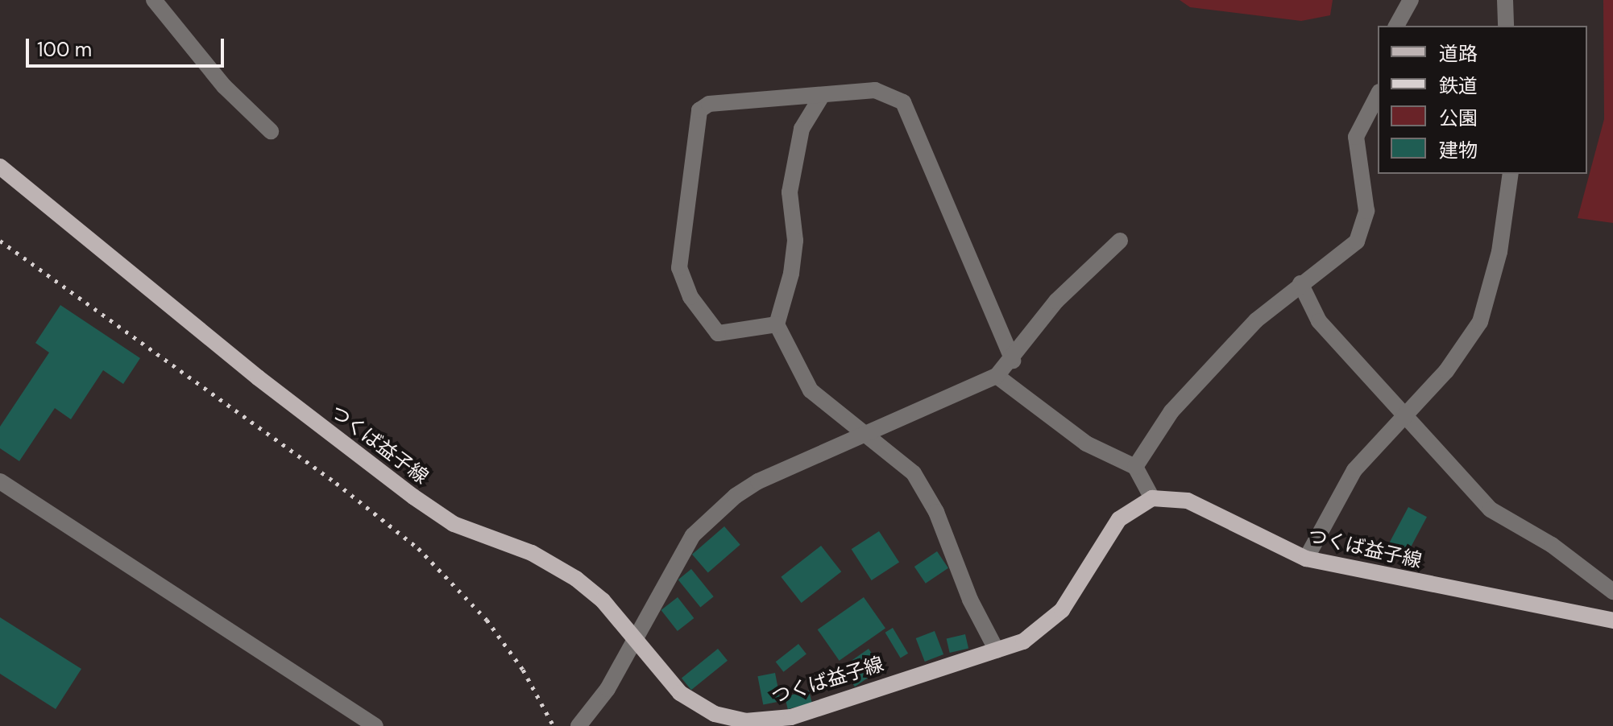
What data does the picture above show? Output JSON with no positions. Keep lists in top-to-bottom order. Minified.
{"streets":{"main road":["つくば益子線"]},"legend":["道路","鉄道","公園","建物"],"scale_bar":"100 m"}
